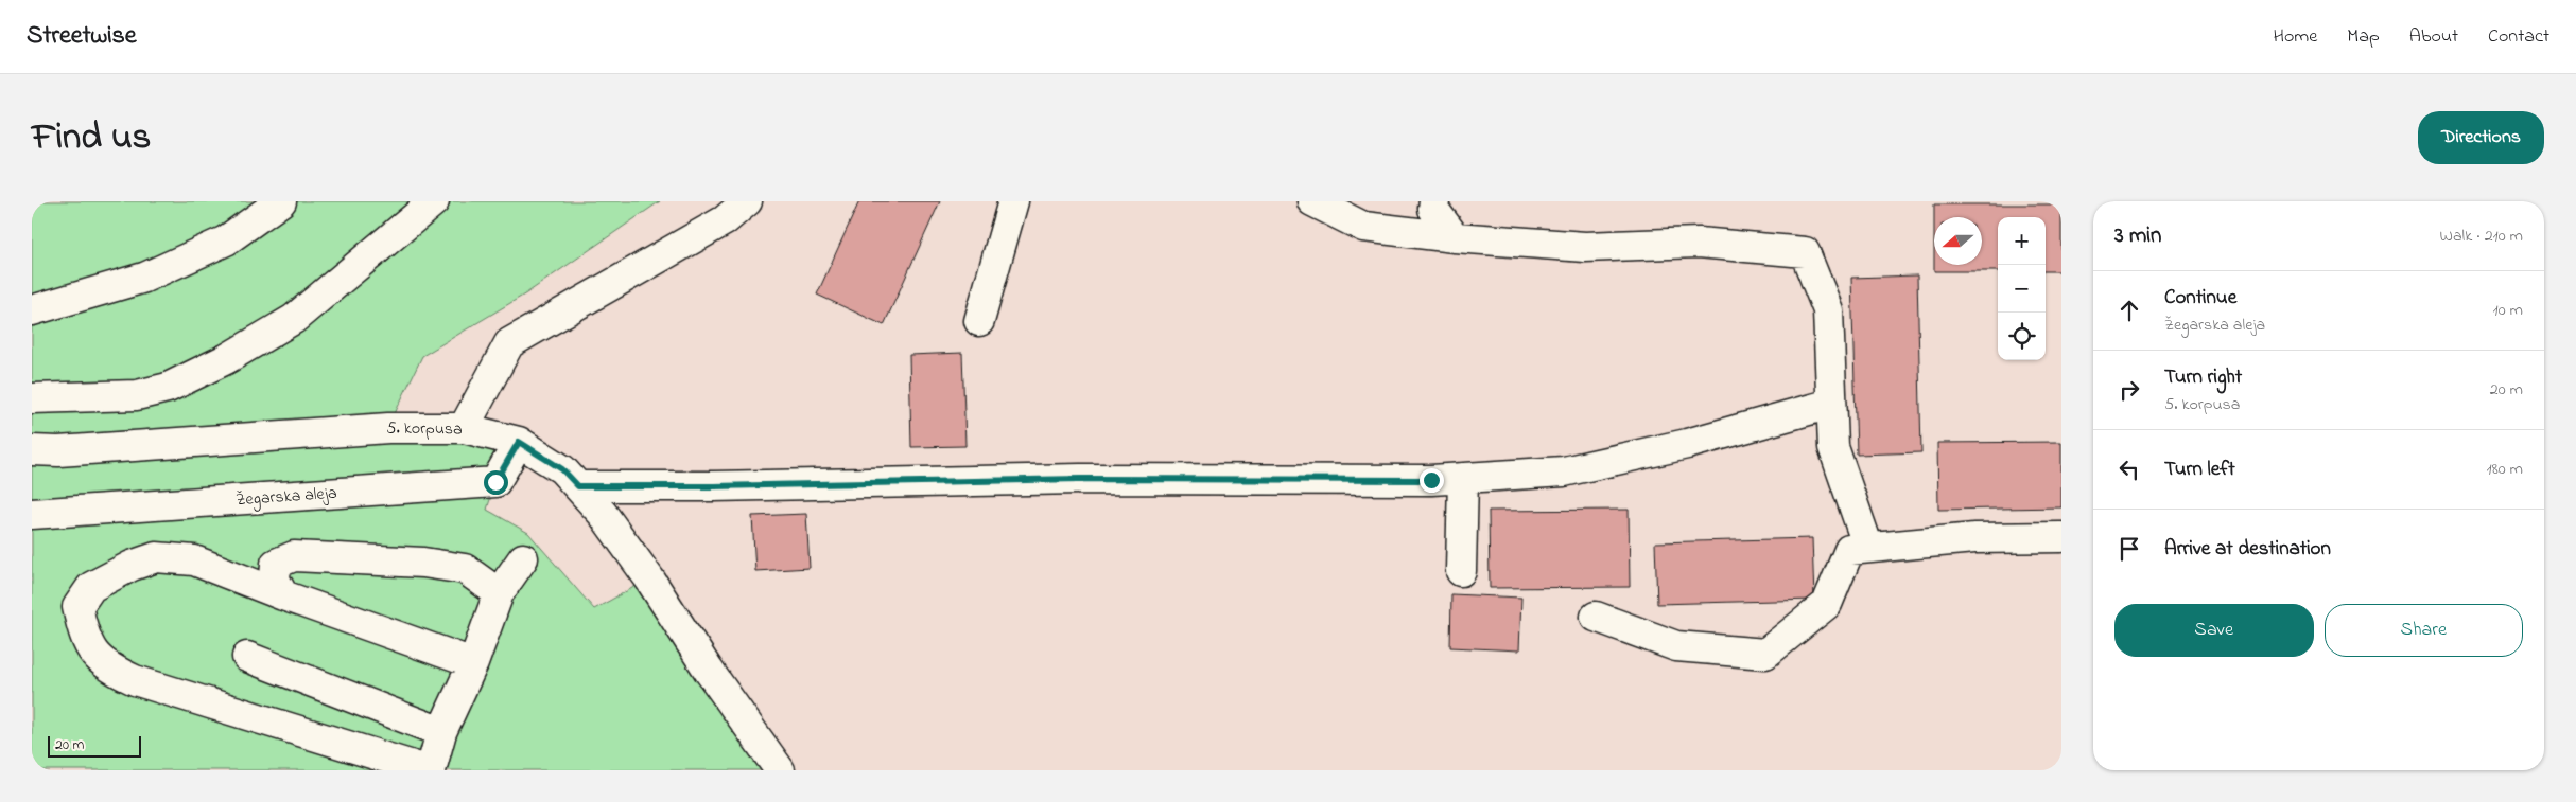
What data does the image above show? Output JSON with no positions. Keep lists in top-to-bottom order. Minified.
{"streets":{"street":["5. korpusa","Žegarska aleja"]},"crossings":[["5. korpusa","Žegarska aleja"]],"scale_bar":"20 m","north":"left","page":{"header":"Streetwise","nav":["Home","Map","About","Contact"],"title":"Find us","buttons":["Directions",["Save","Share"]],"heading":["3 min","Walk · 210 m"],"map_buttons":["+","−"],"list":[["Continue","Žegarska aleja","10 m"],["Turn right","5. korpusa","20 m"],["Turn left","180 m"],"Arrive at destination"],"scale":"20 m"}}
